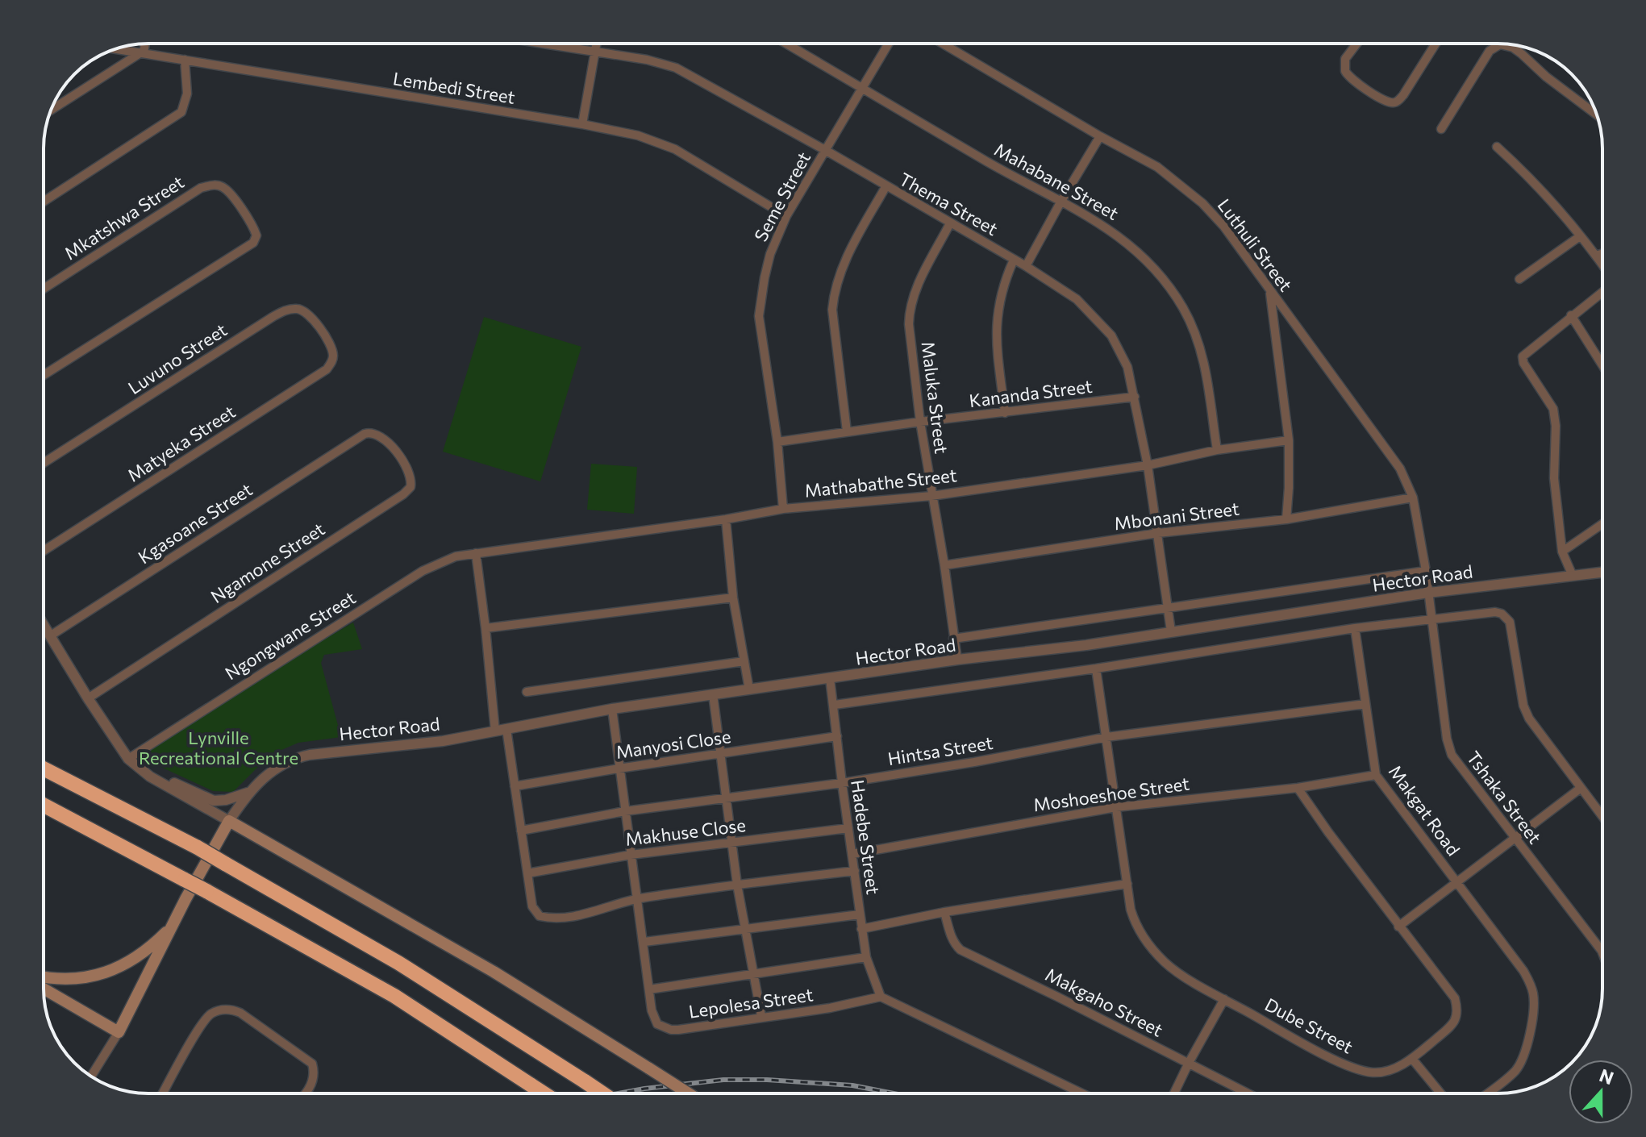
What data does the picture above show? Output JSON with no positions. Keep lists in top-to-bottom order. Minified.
{"streets":{"street":["Lembedi Street","Mahabane Street","Seme Street","Thema Street","Mkatshwa Street","Luthuli Street","Luvuno Street","Kananda Street","Maluka Street","Matyeka Street","Mathabathe Street","Mbonani Street","Kgasoane Street","Ngamone Street","Hector Road","Ngongwane Street","Manyosi Close","Hintsa Street","Moshoeshoe Street","Tshaka Street","Makgat Road","Makhuse Close","Hadebe Street","Makgaho Street","Lepolesa Street","Dube Street"]},"crossings":[["Lembedi Street","Seme Street"],["Mahabane Street","Seme Street"],["Mahabane Street","Mathabathe Street"],["Seme Street","Thema Street"],["Seme Street","Kananda Street"],["Seme Street","Mathabathe Street"],["Thema Street","Kananda Street"],["Thema Street","Maluka Street"],["Thema Street","Mathabathe Street"],["Thema Street","Mbonani Street"],["Thema Street","Hector Road"],["Luthuli Street","Mbonani Street"],["Luthuli Street","Hector Road"],["Luthuli Street","Tshaka Street"],["Luvuno Street","Matyeka Street"],["Kananda Street","Maluka Street"],["Maluka Street","Mathabathe Street"],["Maluka Street","Mbonani Street"],["Maluka Street","Hector Road"],["Mathabathe Street","Ngongwane Street"],["Kgasoane Street","Ngamone Street"],["Hector Road","Tshaka Street"],["Hector Road","Hadebe Street"],["Hector Road","Lepolesa Street"],["Manyosi Close","Hadebe Street"],["Manyosi Close","Lepolesa Street"],["Hintsa Street","Makgat Road"],["Hintsa Street","Hadebe Street"],["Hintsa Street","Lepolesa Street"],["Hintsa Street","Dube Street"],["Moshoeshoe Street","Makgat Road"],["Moshoeshoe Street","Hadebe Street"],["Moshoeshoe Street","Dube Street"],["Makhuse Close","Hadebe Street"],["Makhuse Close","Lepolesa Street"],["Hadebe Street","Lepolesa Street"]],"parks":["Lynville Recreational Centre"],"north":"top"}
